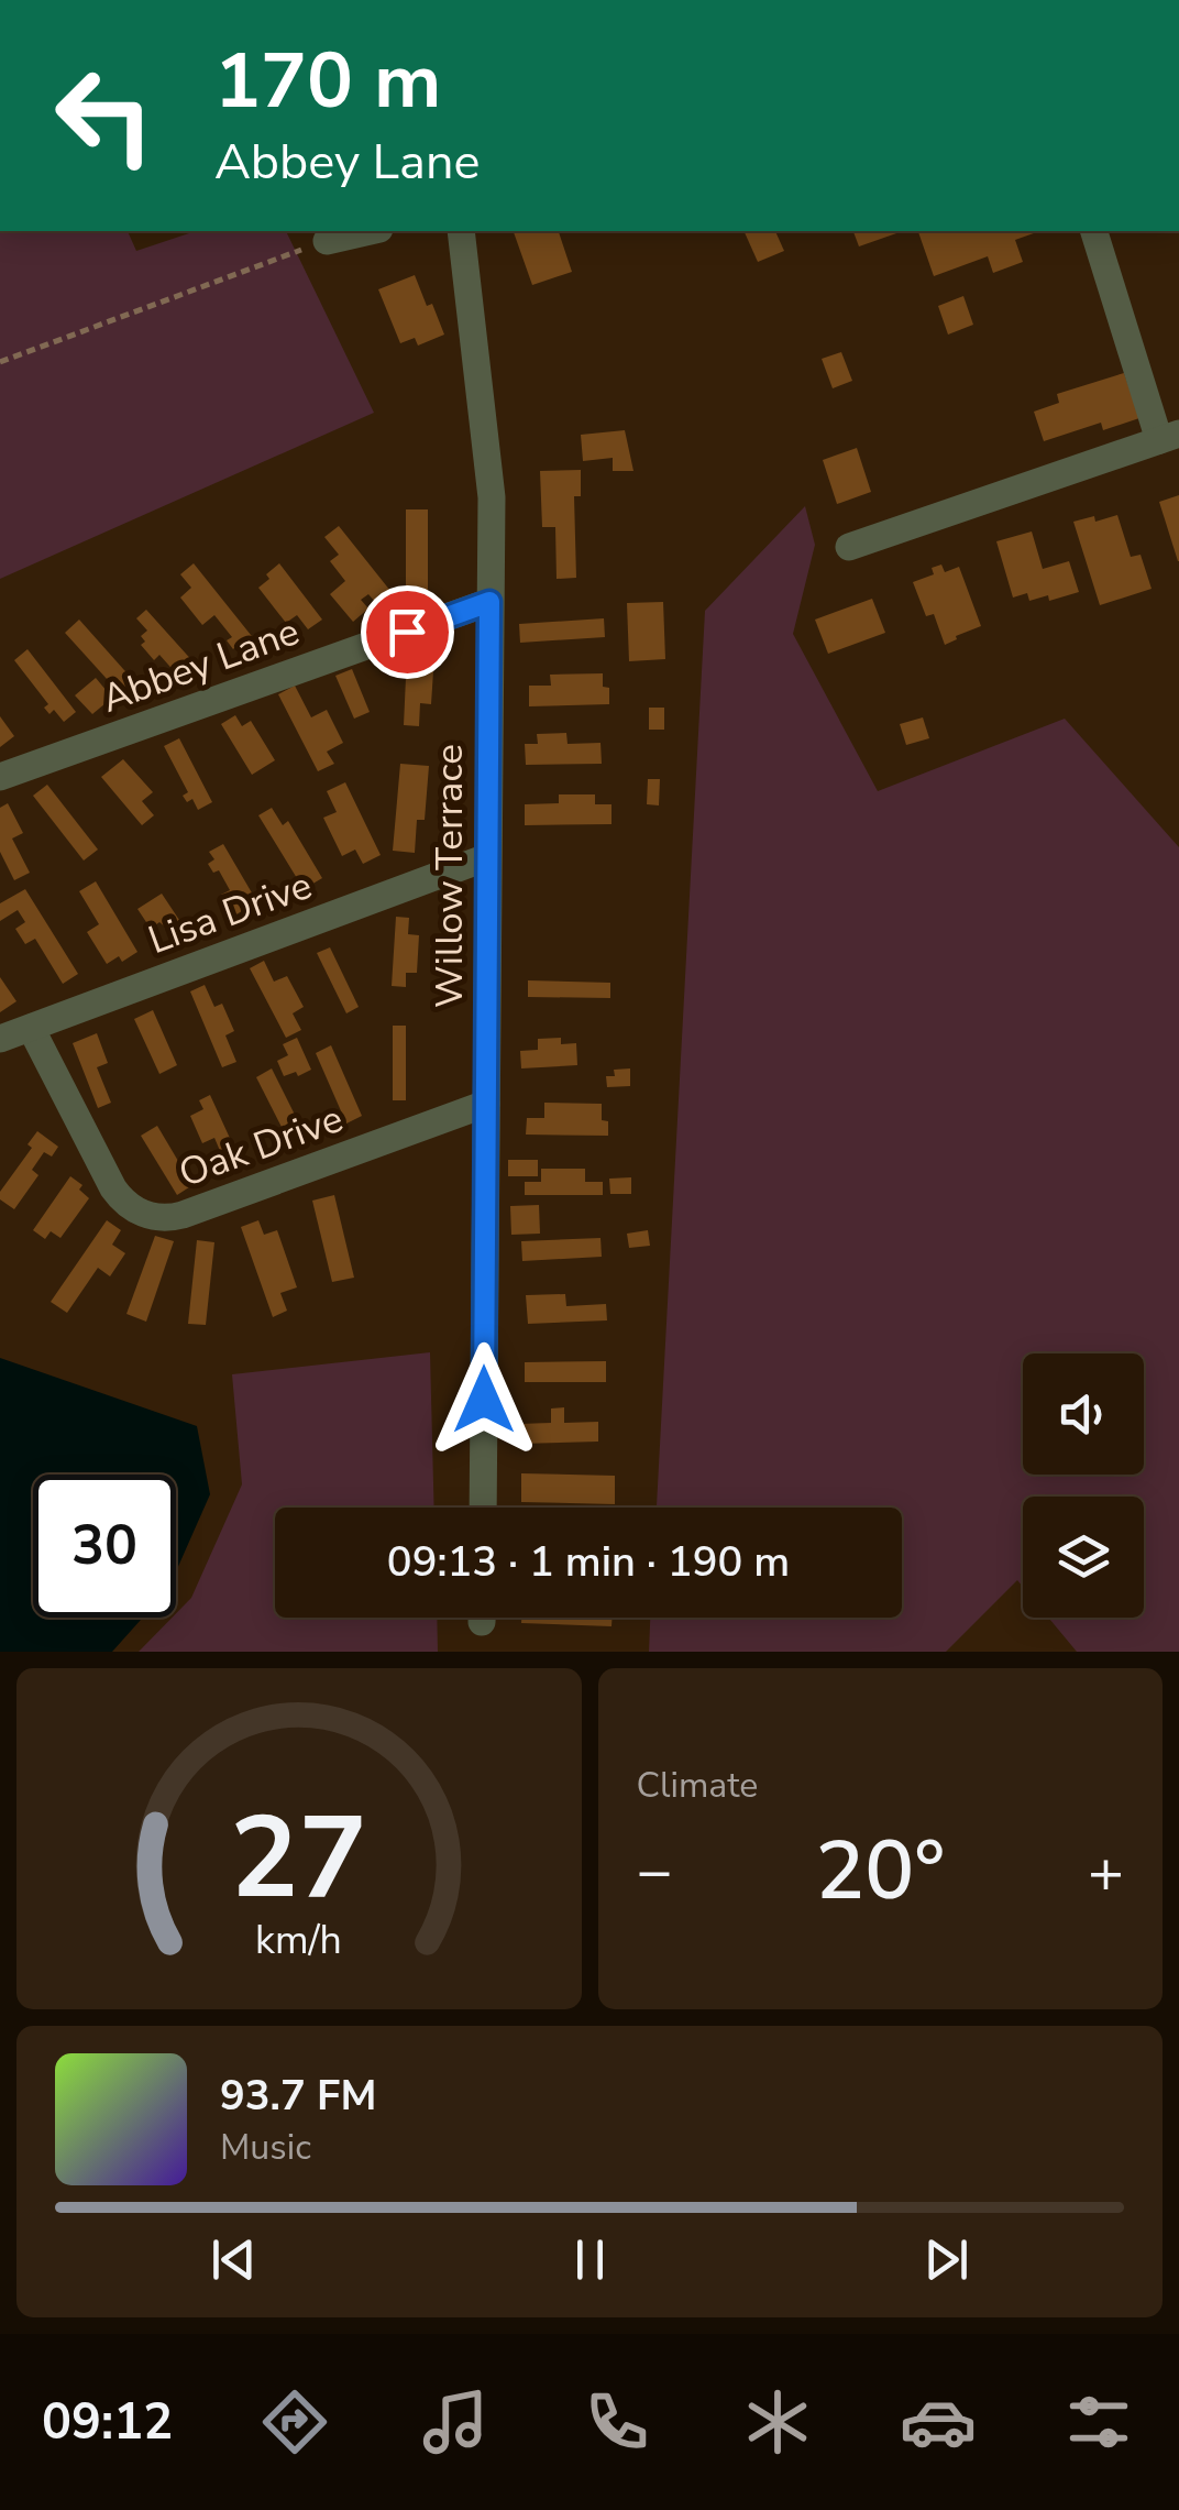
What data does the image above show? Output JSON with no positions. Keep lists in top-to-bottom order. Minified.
{"streets":{"street":["Abbey Lane","Willow Terrace","Lisa Drive","Oak Drive"]},"crossings":[["Abbey Lane","Willow Terrace"],["Willow Terrace","Lisa Drive"],["Willow Terrace","Oak Drive"],["Lisa Drive","Oak Drive"]],"page":{"turn":["170 m","Abbey Lane"],"limit":"30","trip":"09:13 · 1 min · 190 m","tile":"Climate","heat":["−","20°","+"],"song":["93.7 FM","Music"],"tabs":"09:12","gauge":["27","km/h"]}}
